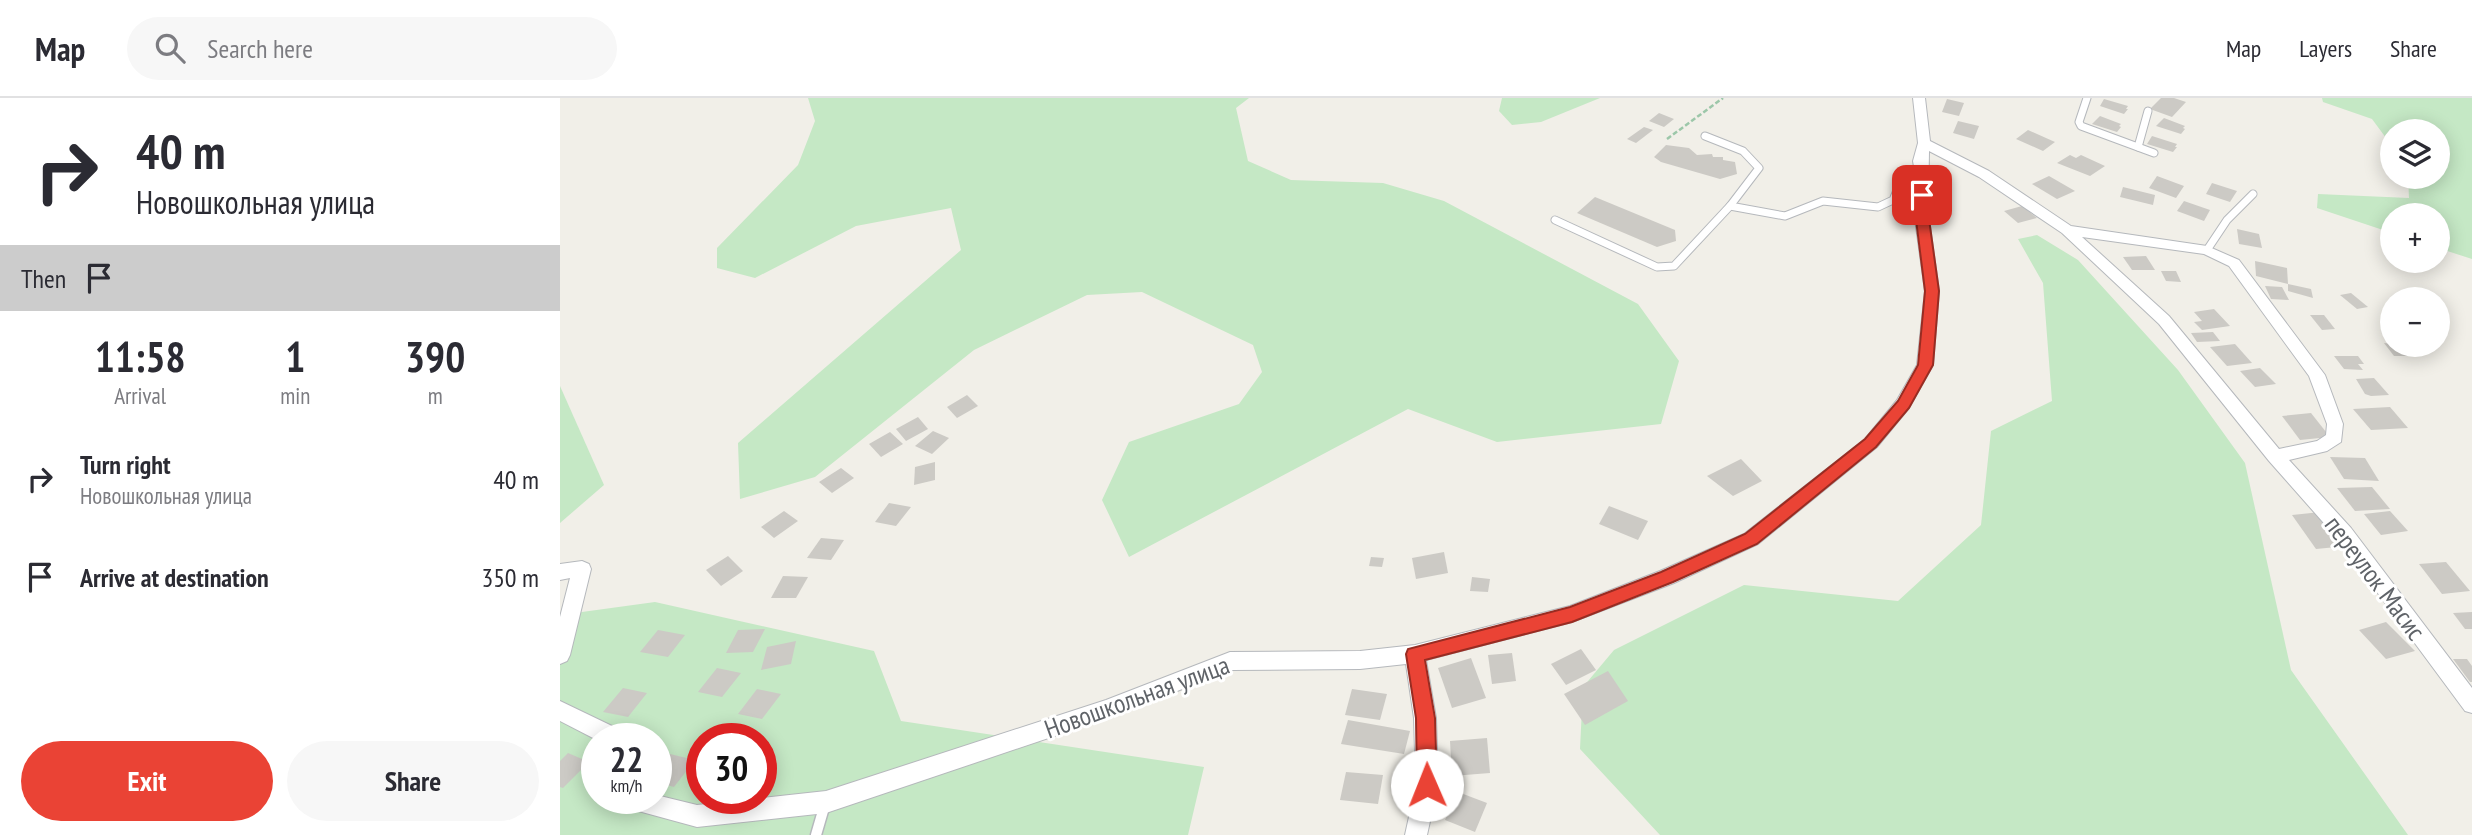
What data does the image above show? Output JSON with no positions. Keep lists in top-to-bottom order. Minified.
{"streets":{"street":["переулок Масис","Новошкольная улица"]},"crossings":[["переулок Масис","Новошкольная улица"]],"page":{"header":"Map","search":"Search here","nav":["Map","Layers","Share"],"turn":["40 m","Новошкольная улица"],"map_buttons":["+","−"],"then":"Then","eta":["11:58","Arrival","1","min","390","m"],"list":[{"name":"Turn right","note":"Новошкольная улица","value":"40 m"},{"name":"Arrive at destination","value":"350 m"}],"speed":"22 km/h","limit":"30","buttons":["Exit","Share"]}}
